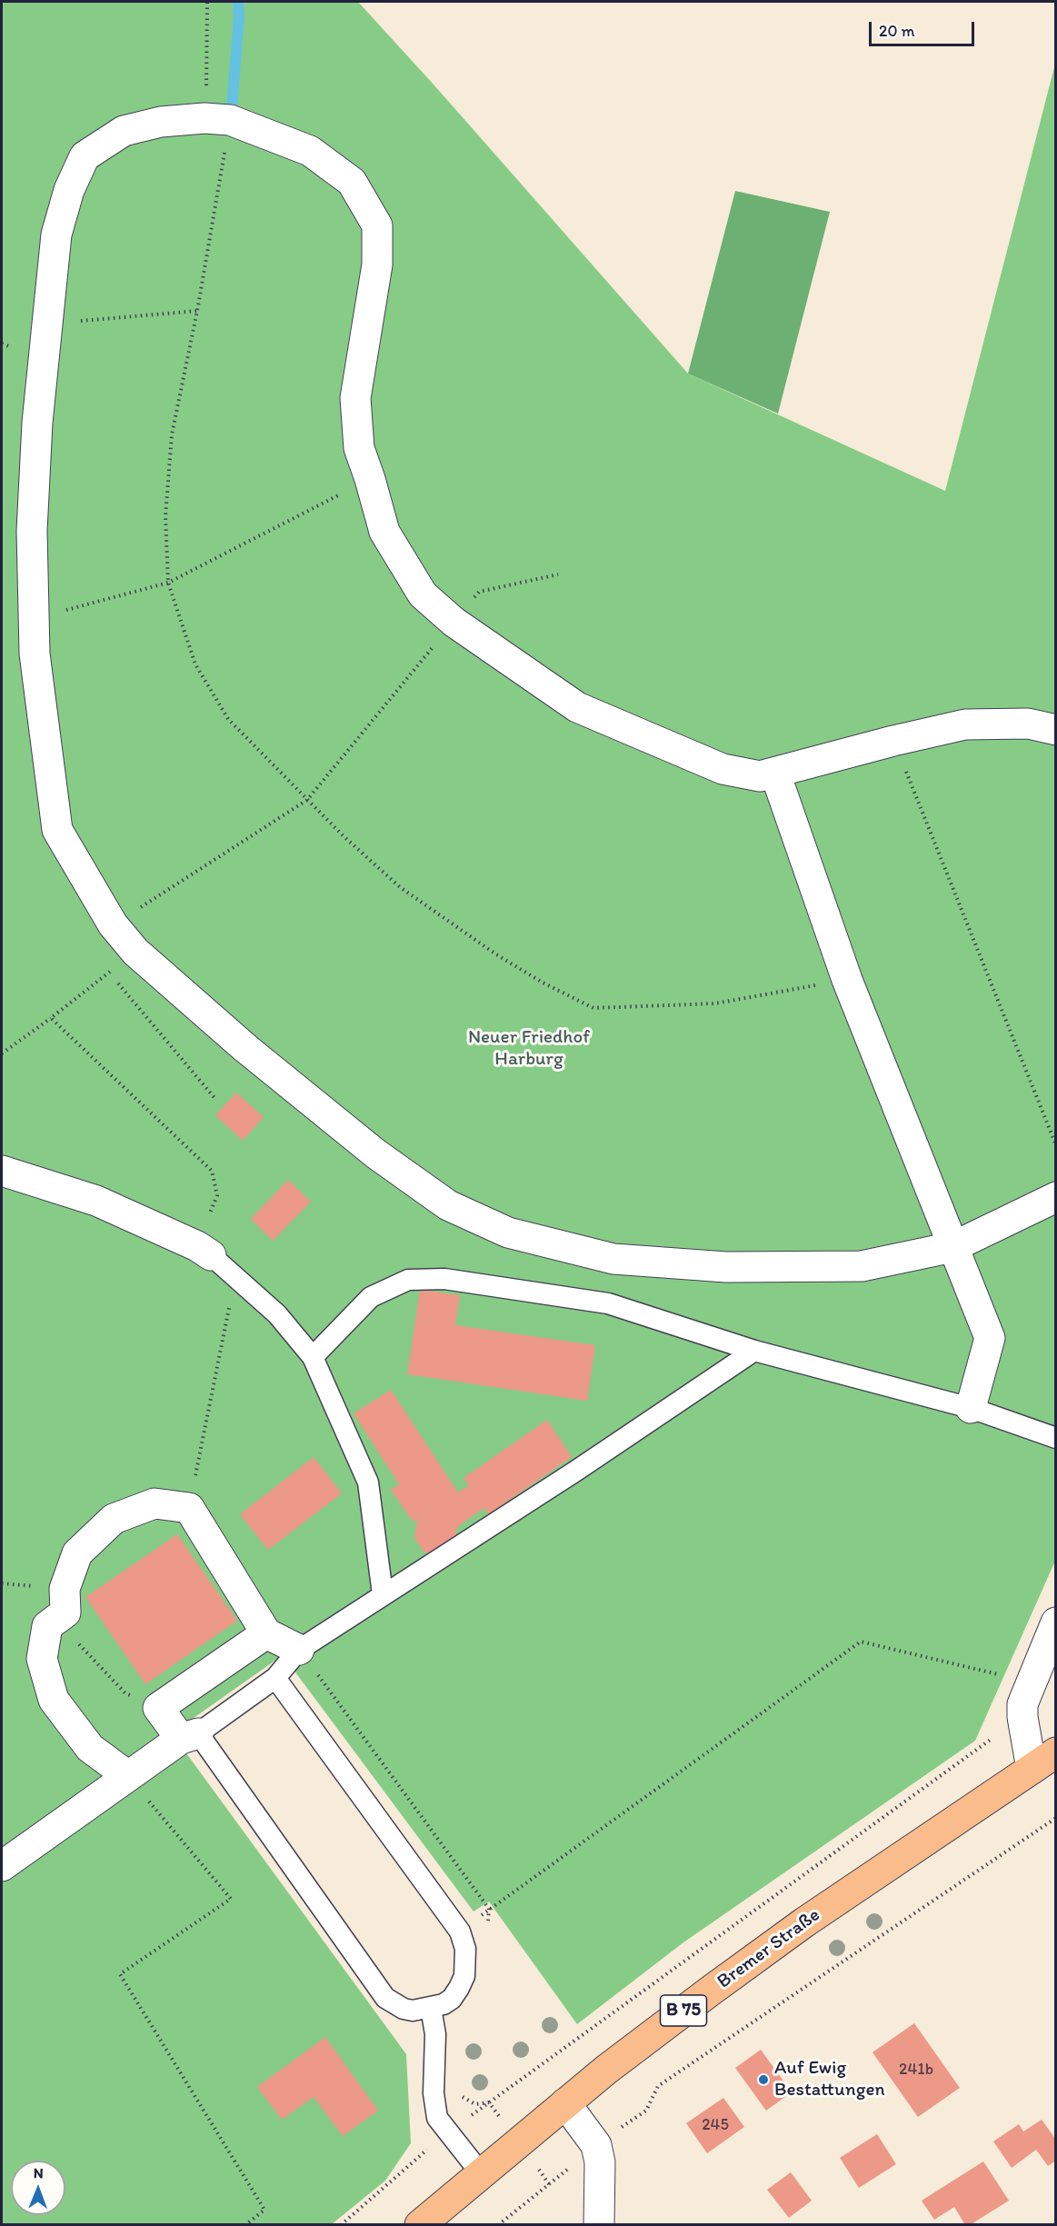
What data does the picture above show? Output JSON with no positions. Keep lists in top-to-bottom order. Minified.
{"streets":{"main road":["Bremer Straße","B 75"]},"parks":["Neuer Friedhof Harburg"],"places":["Auf Ewig Bestattungen"],"house_numbers":["241b","245"],"scale_bar":"20 m","north":"top"}
